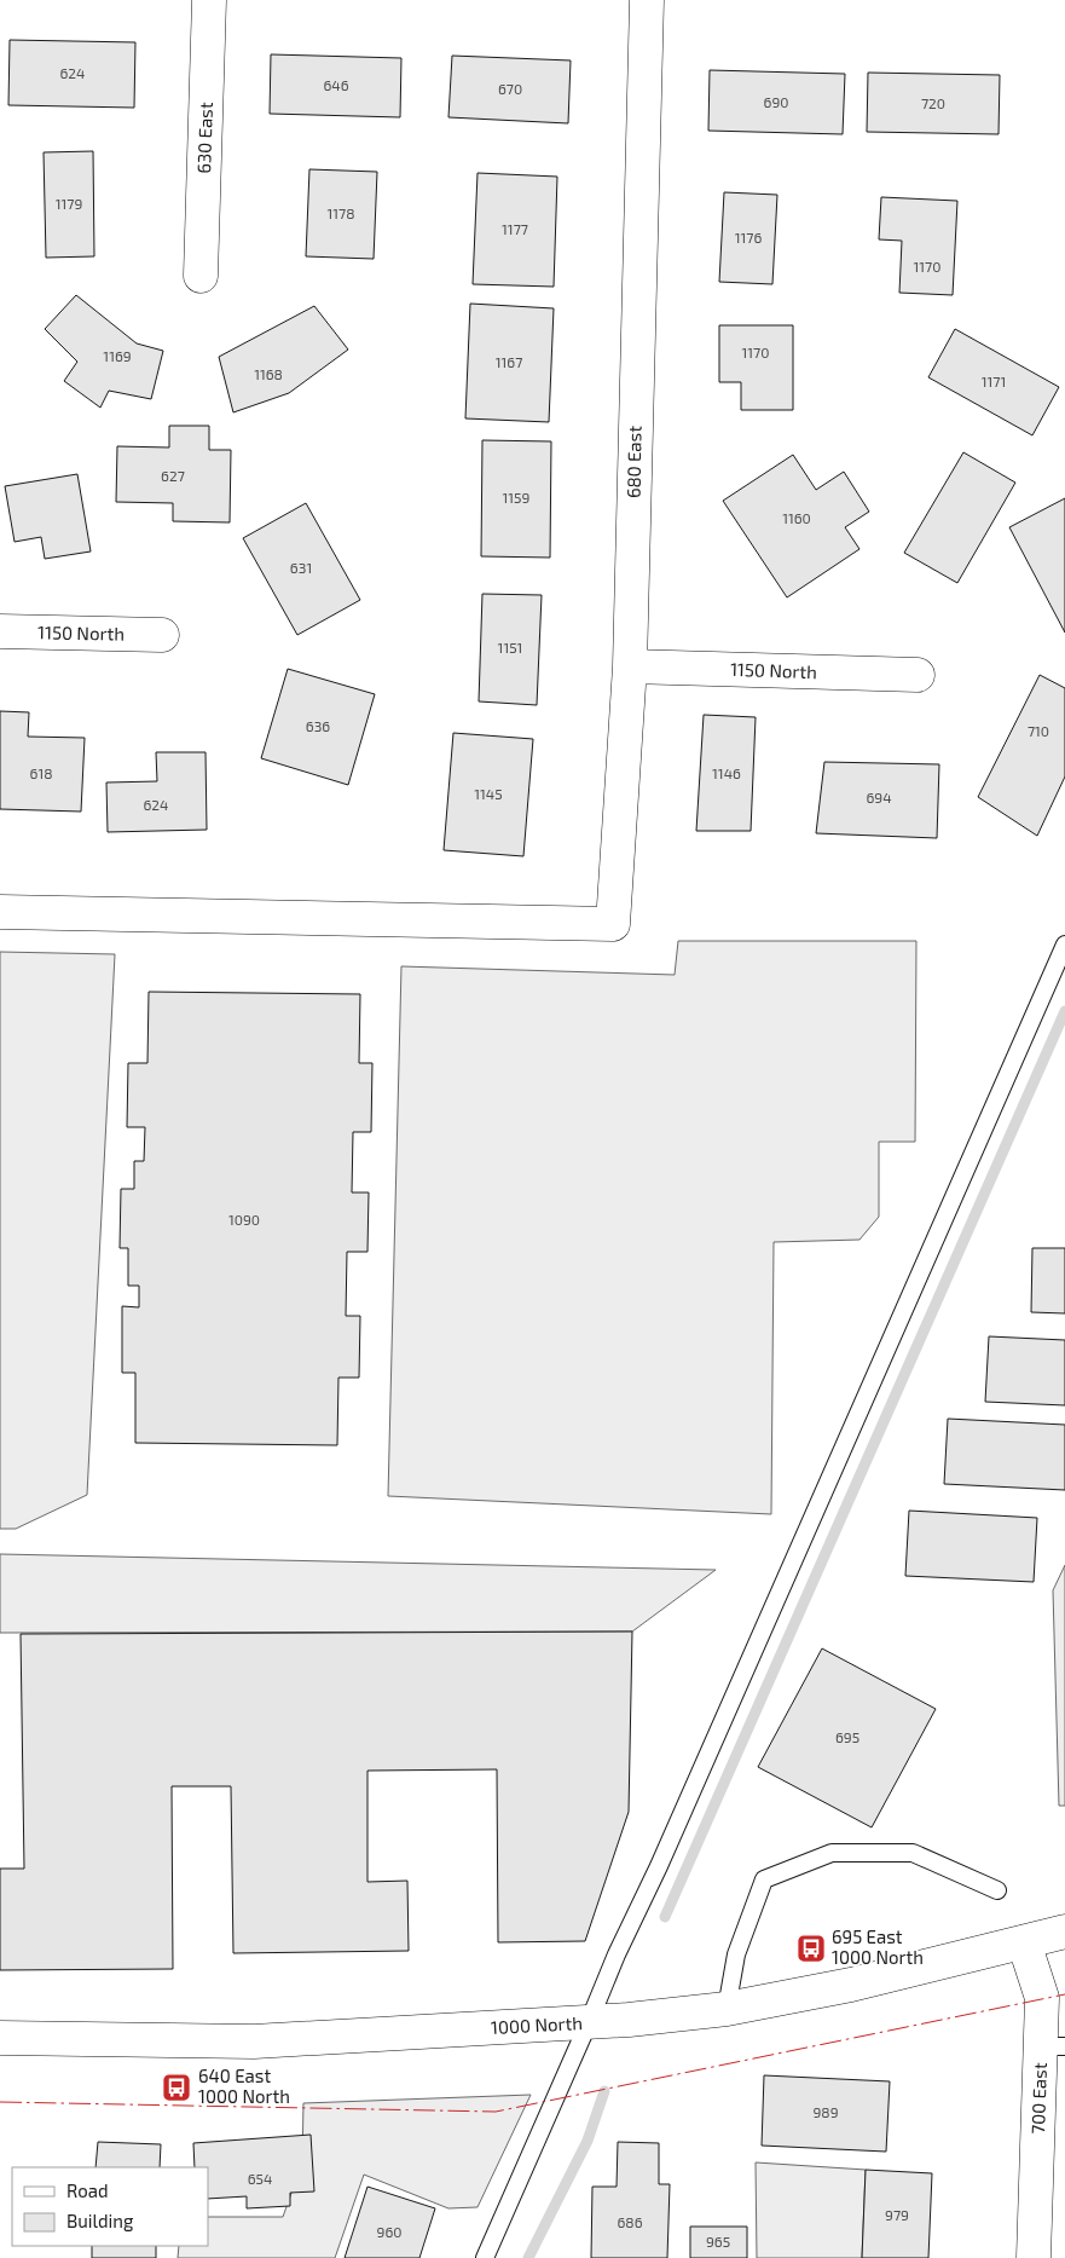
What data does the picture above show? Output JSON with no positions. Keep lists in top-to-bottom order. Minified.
{"streets":{"street":["630 East","680 East","1150 North","1000 North","700 East"]},"crossings":[["680 East","1150 North"],["1000 North","700 East"]],"places":{"bus stop":["695 East 1000 North","640 East 1000 North"]},"house_numbers":["624","646","670","690","720","1179","1178","1177","1176","1170","1170","1169","1167","1168","1171","627","1159","1160","631","1151","636","710","618","1146","1145","694","624","1090","695","989","654","979","686","960","965"],"legend":["Road","Building"]}
